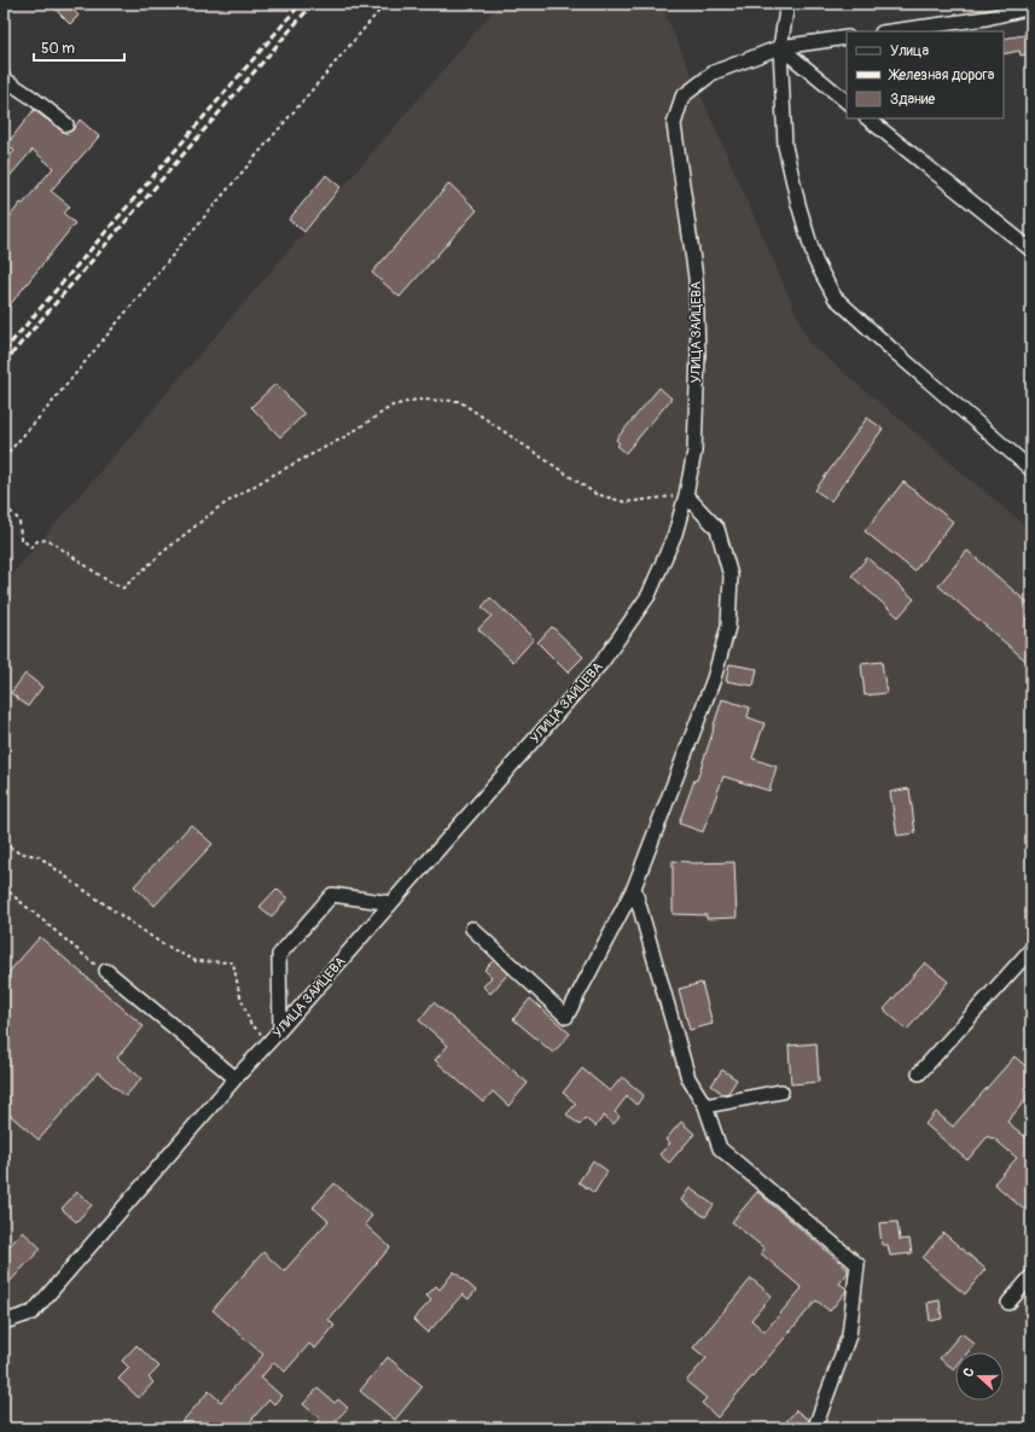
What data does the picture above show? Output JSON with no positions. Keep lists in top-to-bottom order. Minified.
{"streets":{"street":["УЛИЦА ЗАЙЦЕВА"]},"legend":["Улица","Железная дорога","Здание"],"scale_bar":"50 m","north":"left"}
